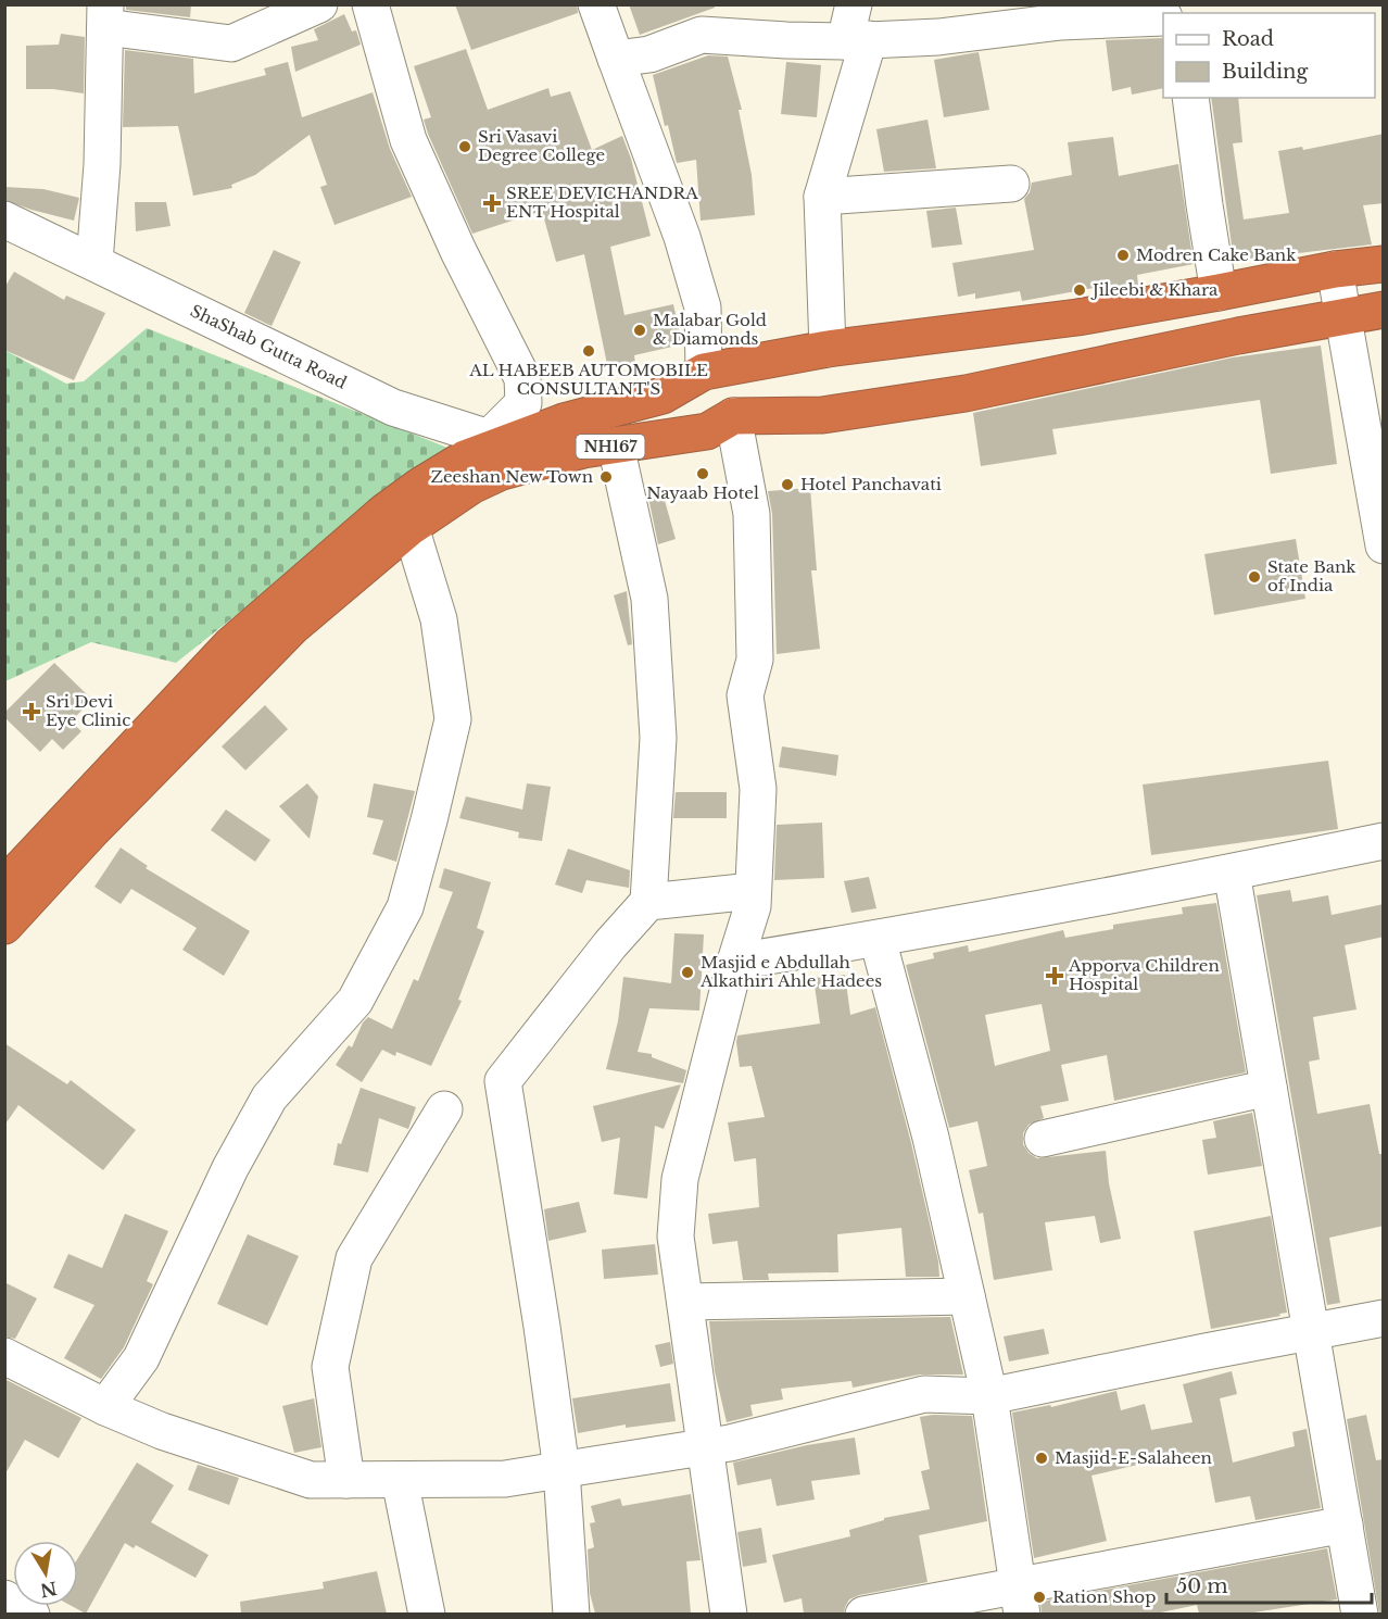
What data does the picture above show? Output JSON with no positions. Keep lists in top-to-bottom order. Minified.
{"streets":{"highway":["NH167"],"street":["ShaShab Gutta Road"]},"crossings":[["ShaShab Gutta Road","NH167"]],"places":{"other":["Sri Vasavi Degree College","Modren Cake Bank","Jileebi & Khara","Malabar Gold & Diamonds","AL HABEEB AUTOMOBILE CONSULTANT'S","Nayaab Hotel","Zeeshan New Town","Hotel Panchavati","State Bank of India","Masjid e Abdullah Alkathiri Ahle Hadees","Masjid-E-Salaheen","Ration Shop"],"health":["SREE DEVICHANDRA ENT Hospital","Sri Devi Eye Clinic","Apporva Children Hospital"]},"legend":["Road","Building"],"scale_bar":"50 m","north":"bottom"}
